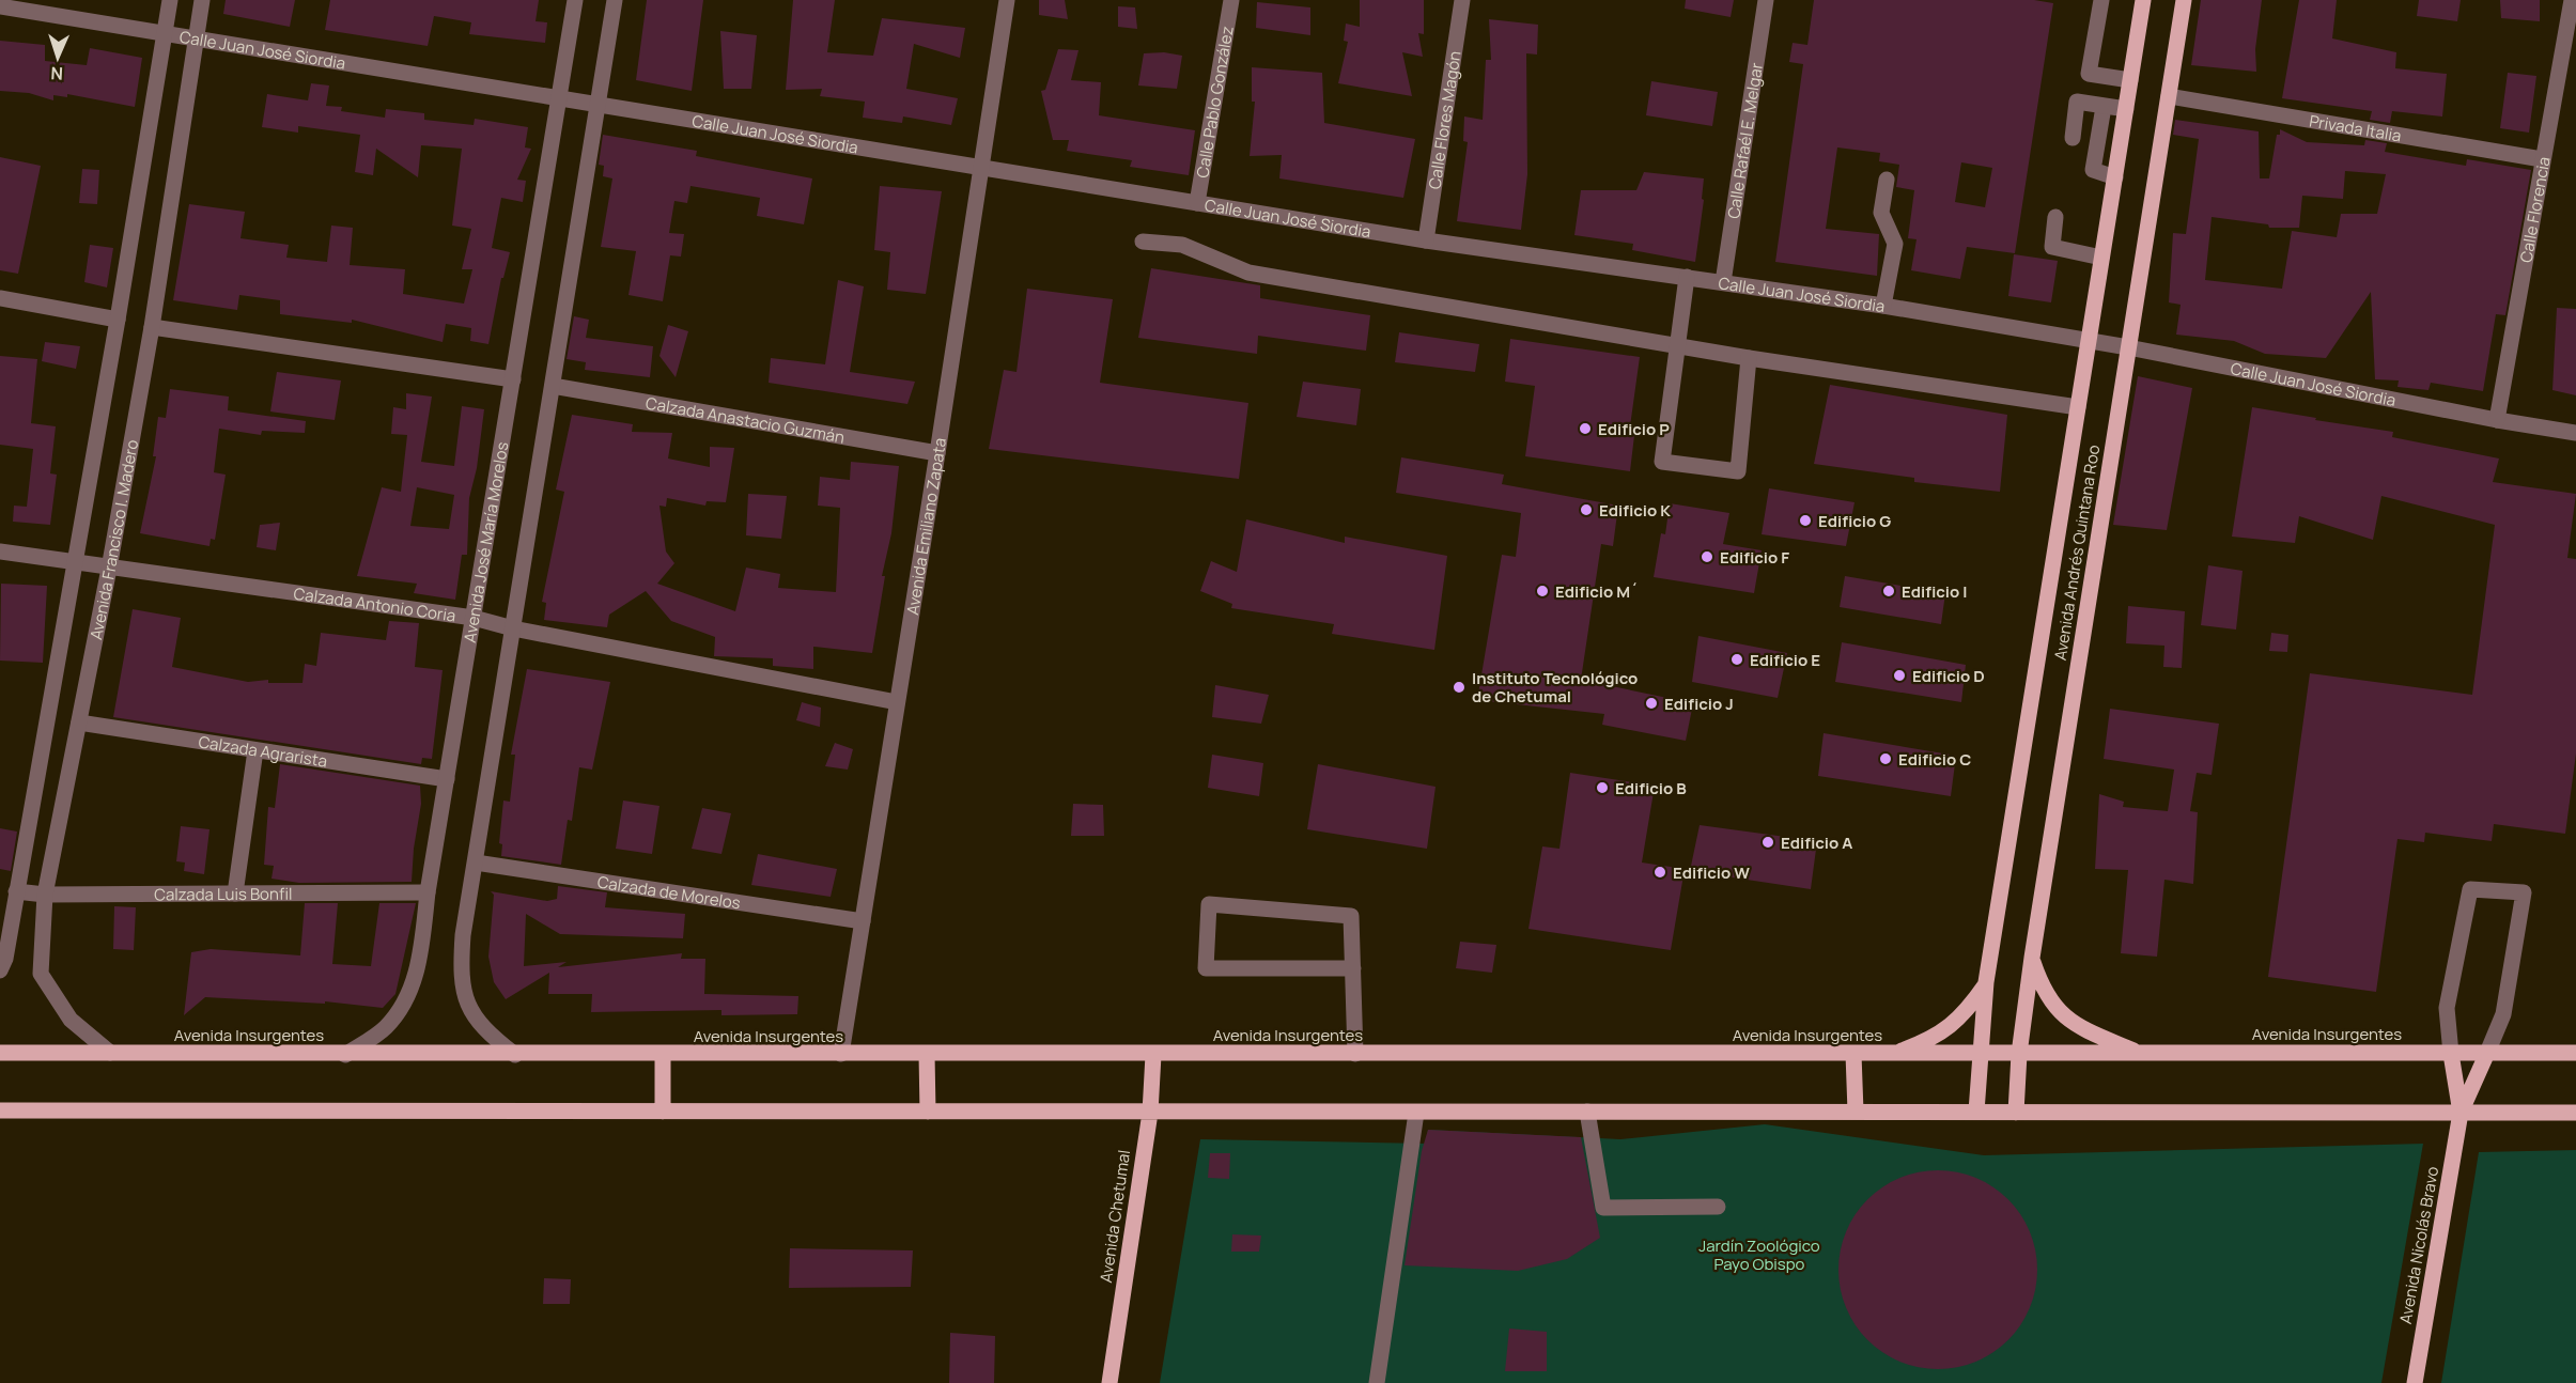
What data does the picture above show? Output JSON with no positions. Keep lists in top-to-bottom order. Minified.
{"streets":{"main road":["Avenida Andrés Quintana Roo","Avenida Insurgentes","Avenida Chetumal","Avenida Nicolás Bravo"],"street":["Calle Juan José Siordia","Calle Pablo González","Calle Flores Magón","Privada Italia","Calle Rafaél E. Melgar","Calle Florencia","Calzada Anastacio Guzmán","Avenida Emiliano Zapata","Avenida Francisco I. Madero","Avenida José María Morelos","Calzada Antonio Coria","Calzada Agrarista","Calzada Luis Bonfil","Calzada de Morelos"]},"crossings":[["Calle Juan José Siordia","Calle Pablo González"],["Calle Juan José Siordia","Calle Flores Magón"],["Calle Juan José Siordia","Calle Rafaél E. Melgar"],["Calle Juan José Siordia","Calle Florencia"],["Calle Juan José Siordia","Avenida Emiliano Zapata"],["Calle Juan José Siordia","Avenida Francisco I. Madero"],["Calle Juan José Siordia","Avenida José María Morelos"],["Calle Juan José Siordia","Avenida Andrés Quintana Roo"],["Privada Italia","Calle Florencia"],["Privada Italia","Avenida Andrés Quintana Roo"],["Calzada Anastacio Guzmán","Avenida Emiliano Zapata"],["Avenida Emiliano Zapata","Calzada Antonio Coria"],["Avenida Emiliano Zapata","Calzada de Morelos"],["Avenida Emiliano Zapata","Avenida Insurgentes"],["Avenida Francisco I. Madero","Calzada Antonio Coria"],["Avenida Francisco I. Madero","Calzada Agrarista"],["Avenida Francisco I. Madero","Calzada Luis Bonfil"],["Avenida Francisco I. Madero","Avenida Insurgentes"],["Avenida José María Morelos","Calzada Antonio Coria"],["Avenida José María Morelos","Calzada Agrarista"],["Avenida José María Morelos","Calzada Luis Bonfil"],["Avenida José María Morelos","Avenida Insurgentes"],["Avenida Andrés Quintana Roo","Avenida Insurgentes"],["Avenida Insurgentes","Avenida Chetumal"],["Avenida Insurgentes","Avenida Nicolás Bravo"]],"parks":["Jardín Zoológico Payo Obispo"],"places":["Edificio P","Edificio K","Edificio G","Edificio F","Edificio M´","Edificio I","Edificio E","Edificio D","Instituto Tecnológico de Chetumal","Edificio J","Edificio C","Edificio B","Edificio A","Edificio W"],"north":"bottom"}
